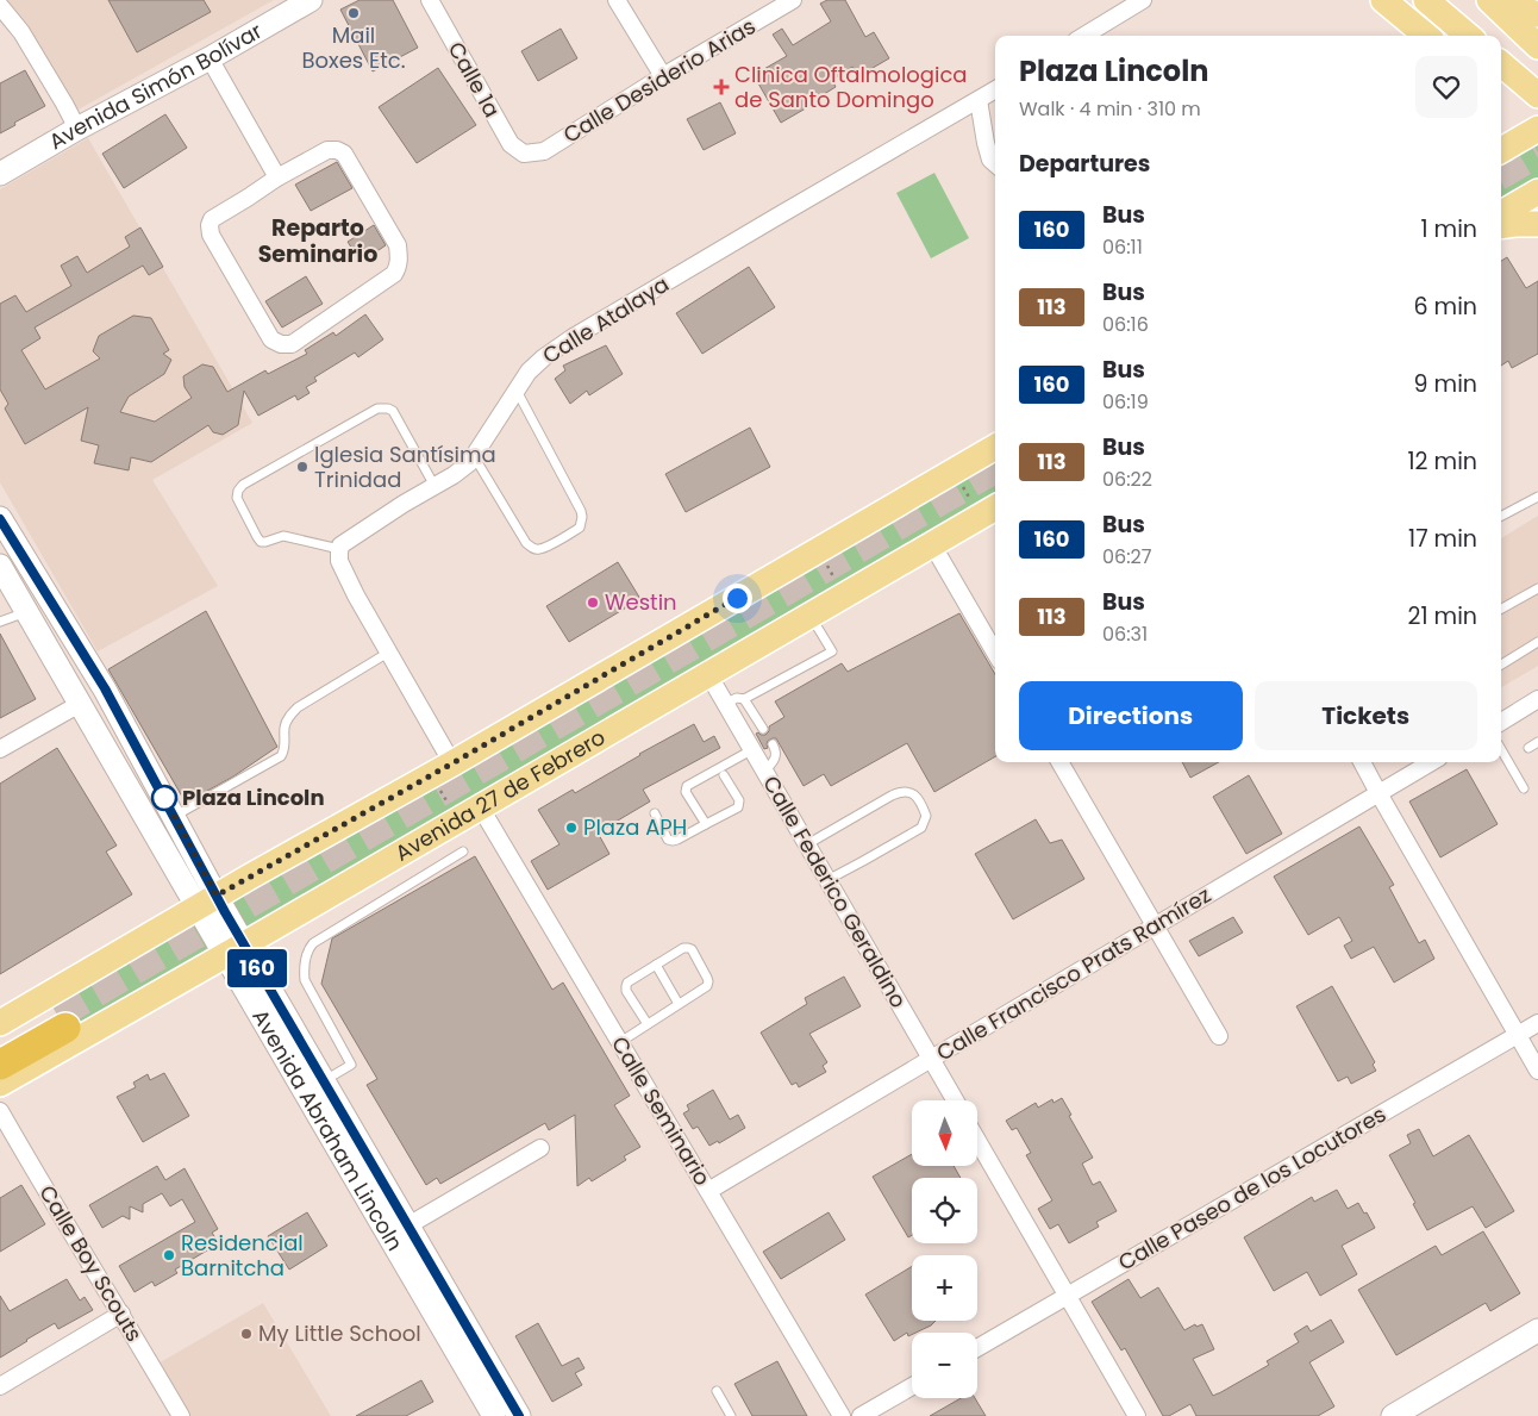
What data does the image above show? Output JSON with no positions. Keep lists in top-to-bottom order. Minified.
{"streets":{"main road":["Avenida Simón Bolívar","Avenida 27 de Febrero","Avenida Abraham Lincoln"],"street":["Calle 1a","Calle Desiderio Arias","Calle Atalaya","Calle Federico Geraldino","Calle Francisco Prats Ramírez","Calle Seminario","Calle Paseo de los Locutores","Calle Boy Scouts"]},"crossings":[["Calle 1a","Calle Desiderio Arias"],["Avenida 27 de Febrero","Calle Federico Geraldino"],["Avenida 27 de Febrero","Calle Seminario"],["Avenida 27 de Febrero","Avenida Abraham Lincoln"],["Calle Federico Geraldino","Calle Francisco Prats Ramírez"],["Calle Francisco Prats Ramírez","Calle Seminario"]],"districts":["Reparto Seminario"],"places":{"other":["Mail Boxes Etc.","Iglesia Santísima Trinidad","Westin","Plaza Lincoln","Plaza APH","Residencial Barnitcha","My Little School"],"health":["Clinica Oftalmologica de Santo Domingo"]},"lines":["bus line 160"],"north":"bottom","page":{"on_map":"160","heading":[["Plaza Lincoln","Walk · 4 min · 310 m"],"Departures"],"list":[{"mark":"160","name":"Bus","note":"06:11","value":"1 min"},{"mark":"113","name":"Bus","note":"06:16","value":"6 min"},{"mark":"160","name":"Bus","note":"06:19","value":"9 min"},{"mark":"113","name":"Bus","note":"06:22","value":"12 min"},{"mark":"160","name":"Bus","note":"06:27","value":"17 min"},{"mark":"113","name":"Bus","note":"06:31","value":"21 min"}],"buttons":["Directions","Tickets"],"map_buttons":["+","−"]}}
